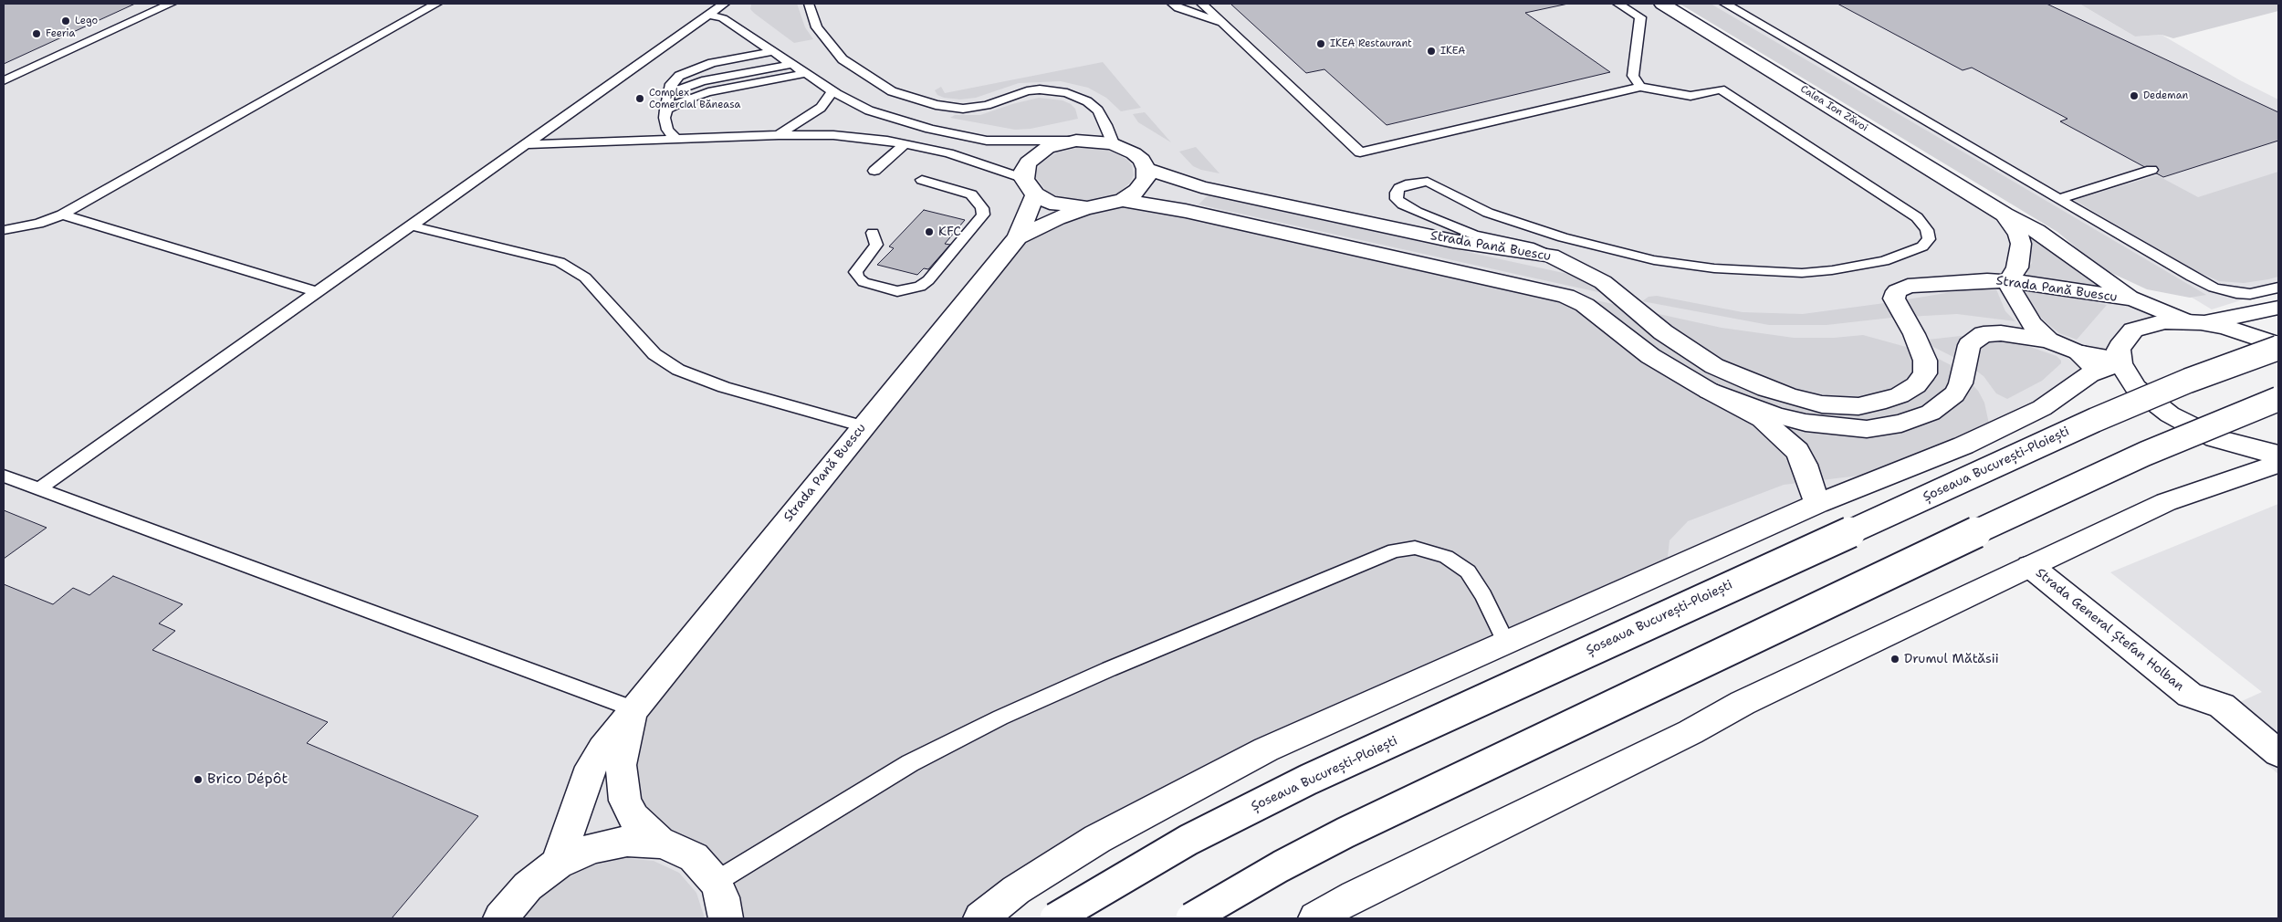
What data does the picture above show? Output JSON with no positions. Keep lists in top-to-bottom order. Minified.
{"streets":{"main road":["Calea Ion Zăvoi","Strada Pană Buescu","Șoseaua București-Ploiești","Strada General Ștefan Holban"]},"crossings":[["Calea Ion Zăvoi","Strada Pană Buescu"]],"places":["Lego","Feeria","IKEA Restaurant","IKEA","Dedeman","Complex Comercial Băneasa","KFC","Drumul Mătăsii","Brico Dépôt"]}
